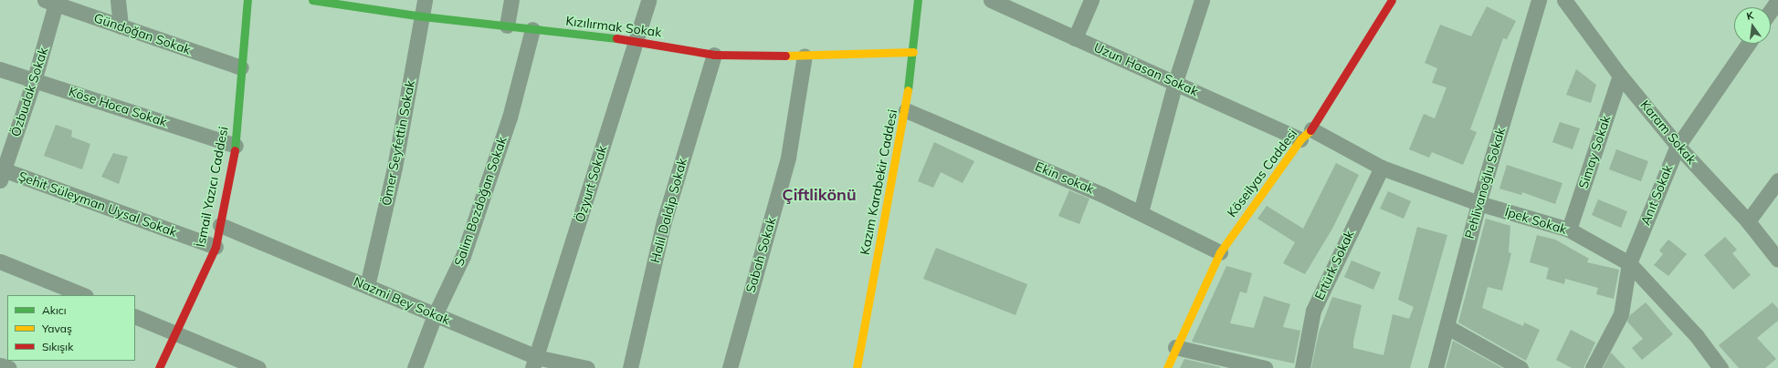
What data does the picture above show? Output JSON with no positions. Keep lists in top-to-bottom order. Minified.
{"streets":{"street":["Kızılırmak Sokak","Gündoğan Sokak","Uzun Hasan Sokak","Özbudak Sokak","Köse Hoca Sokak","Karam Sokak","Ömer Seyfettin Sokak","Simay Sokak","Köseilyas Caddesi","Ekin sokak","Kazım Karabekir Caddesi","Pehlivanoğlu Sokak","Özyurt Sokak","İsmail Yazıcı Caddesi","Anıt Sokak","Salim Bozdoğan Sokak","Şehit Süleyman Uysal Sokak","Halil Daldip Sokak","İpek Sokak","Sabah Sokak","Ertürk Sokak","Nazmi Bey Sokak"]},"crossings":[["Kızılırmak Sokak","Ömer Seyfettin Sokak"],["Kızılırmak Sokak","Kazım Karabekir Caddesi"],["Kızılırmak Sokak","Özyurt Sokak"],["Kızılırmak Sokak","Salim Bozdoğan Sokak"],["Kızılırmak Sokak","Halil Daldip Sokak"],["Kızılırmak Sokak","Sabah Sokak"],["Gündoğan Sokak","Özbudak Sokak"],["Gündoğan Sokak","İsmail Yazıcı Caddesi"],["Uzun Hasan Sokak","Köseilyas Caddesi"],["Uzun Hasan Sokak","İpek Sokak"],["Özbudak Sokak","Köse Hoca Sokak"],["Özbudak Sokak","Şehit Süleyman Uysal Sokak"],["Köse Hoca Sokak","İsmail Yazıcı Caddesi"],["Karam Sokak","Simay Sokak"],["Karam Sokak","Anıt Sokak"],["Ömer Seyfettin Sokak","Nazmi Bey Sokak"],["Simay Sokak","İpek Sokak"],["Köseilyas Caddesi","Ekin sokak"],["Köseilyas Caddesi","İpek Sokak"],["Ekin sokak","Kazım Karabekir Caddesi"],["Pehlivanoğlu Sokak","İpek Sokak"],["Özyurt Sokak","Nazmi Bey Sokak"],["İsmail Yazıcı Caddesi","Şehit Süleyman Uysal Sokak"],["İsmail Yazıcı Caddesi","Nazmi Bey Sokak"],["Anıt Sokak","İpek Sokak"],["Salim Bozdoğan Sokak","Nazmi Bey Sokak"],["İpek Sokak","Ertürk Sokak"]],"districts":["Çiftlikönü"],"legend":["Akıcı","Yavaş","Sıkışık"],"north":"top"}
